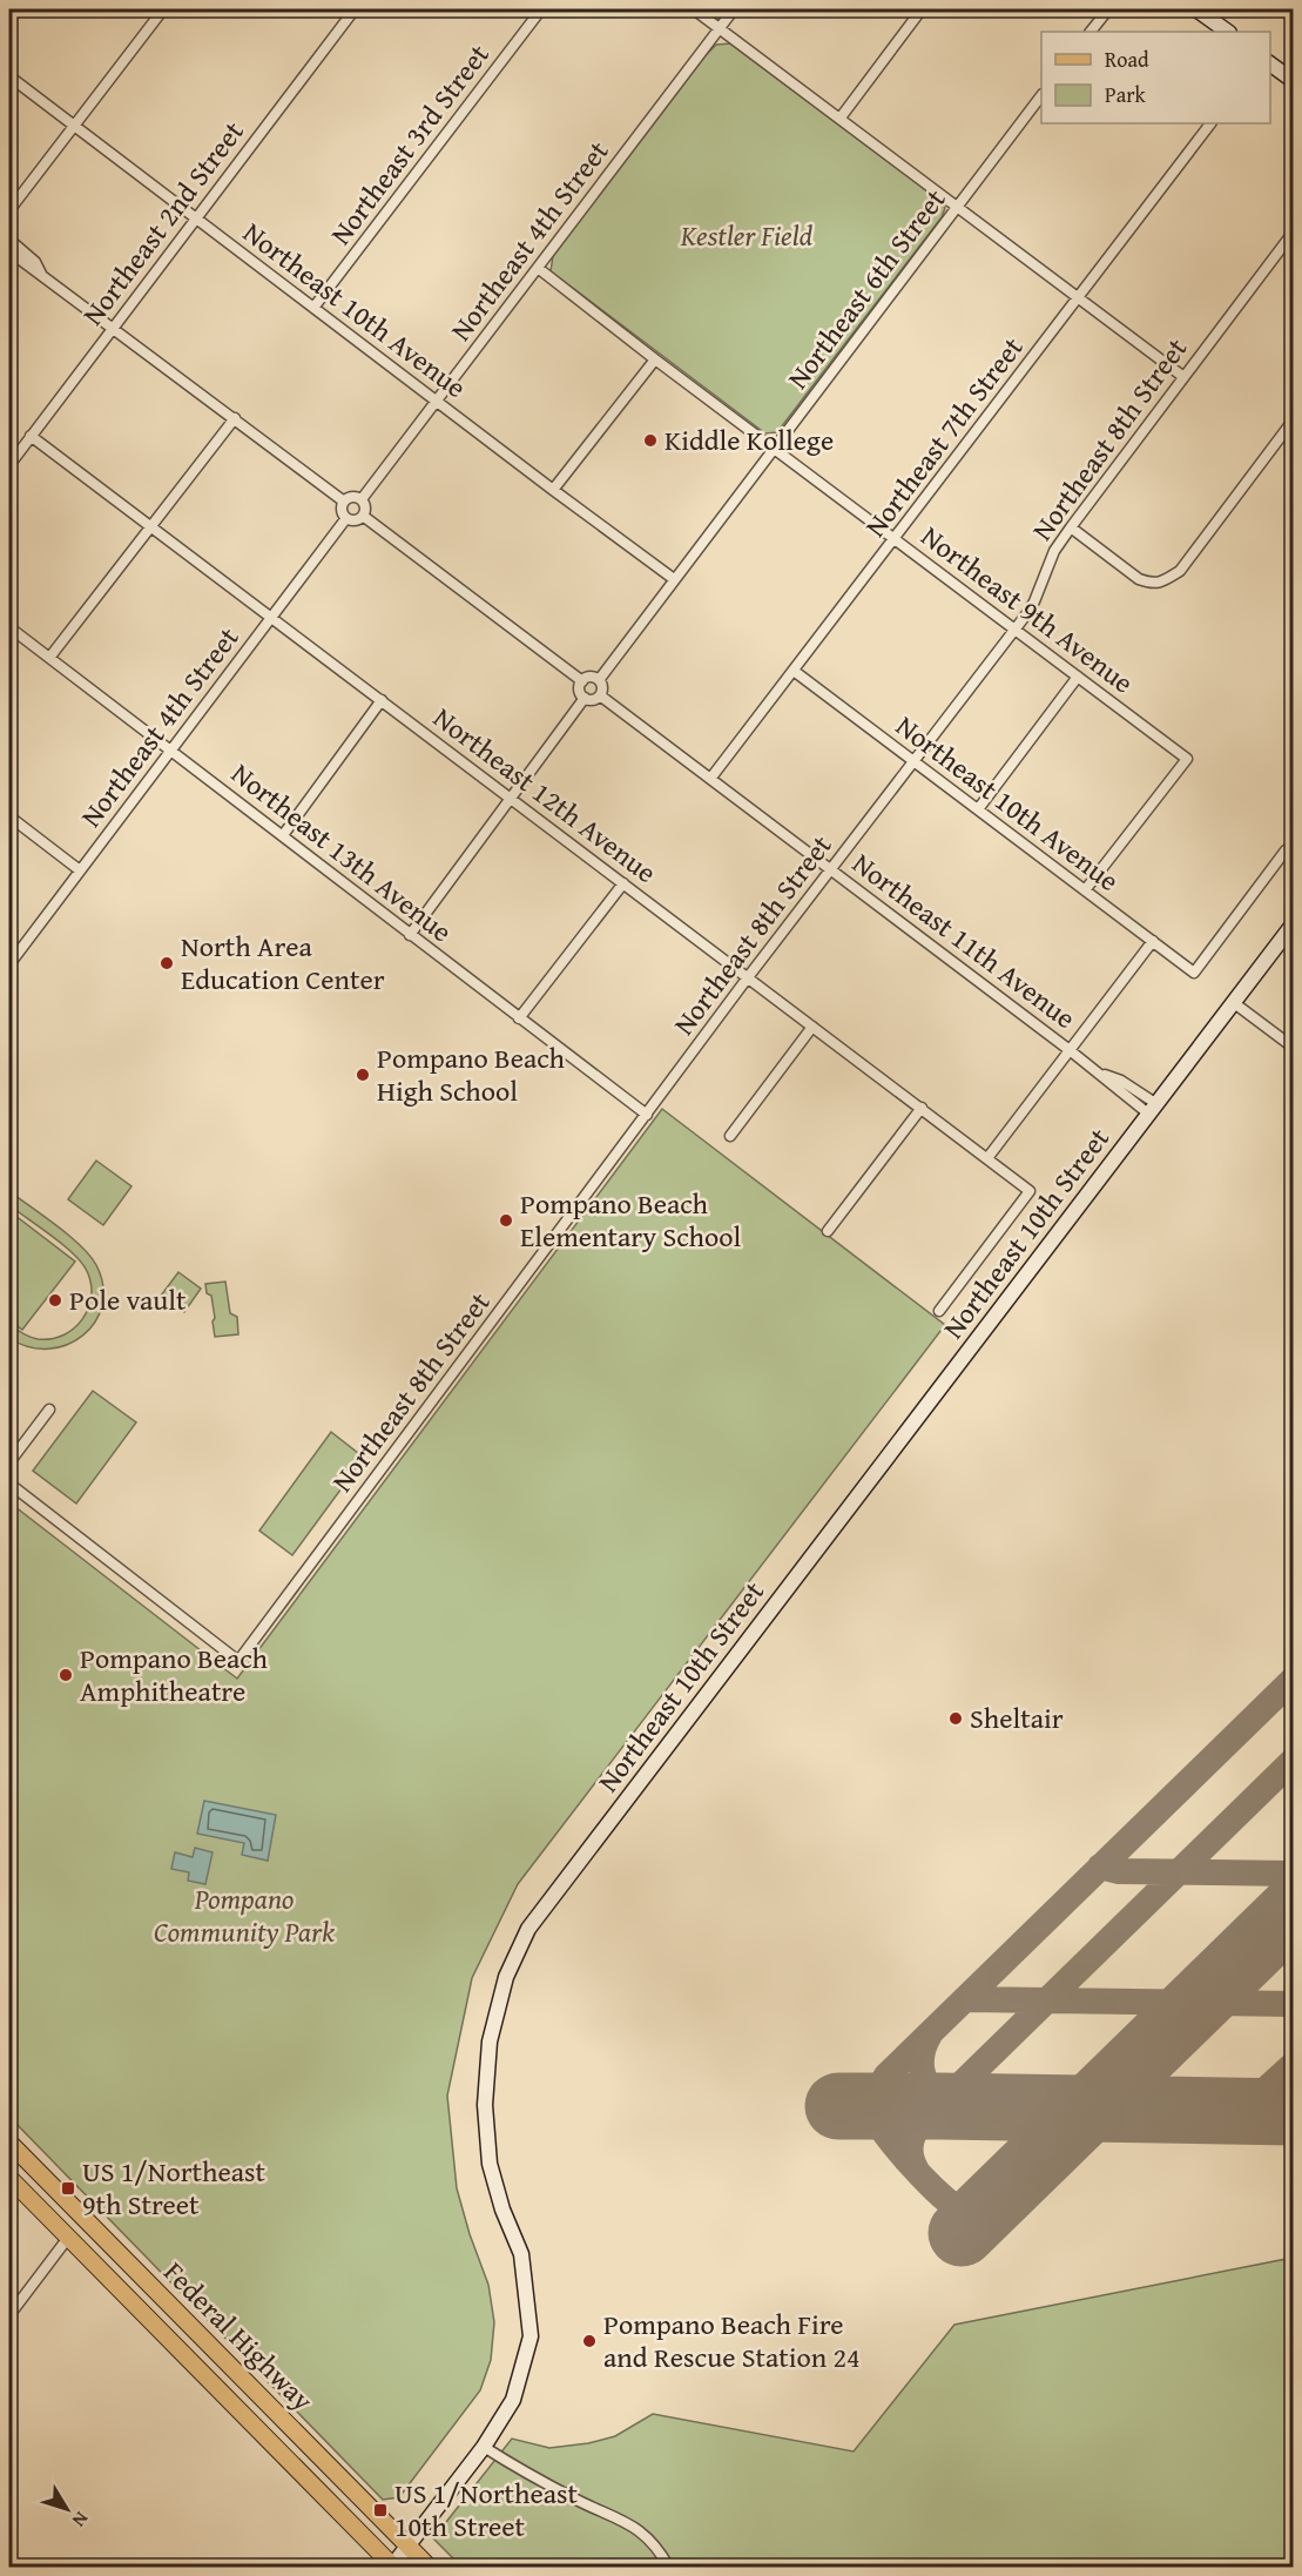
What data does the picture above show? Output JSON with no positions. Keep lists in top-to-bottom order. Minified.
{"streets":{"main road":["Federal Highway"],"street":["Northeast 3rd Street","Northeast 2nd Street","Northeast 4th Street","Northeast 6th Street","Northeast 10th Avenue","Northeast 7th Street","Northeast 8th Street","Northeast 9th Avenue","Northeast 12th Avenue","Northeast 13th Avenue","Northeast 11th Avenue","Northeast 10th Street"]},"crossings":[["Northeast 3rd Street","Northeast 10th Avenue"],["Northeast 2nd Street","Northeast 10th Avenue"],["Northeast 2nd Street","Northeast 12th Avenue"],["Northeast 4th Street","Northeast 10th Avenue"],["Northeast 4th Street","Northeast 9th Avenue"],["Northeast 4th Street","Northeast 12th Avenue"],["Northeast 4th Street","Northeast 13th Avenue"],["Northeast 6th Street","Northeast 10th Avenue"],["Northeast 6th Street","Northeast 9th Avenue"],["Northeast 6th Street","Northeast 11th Avenue"],["Northeast 10th Avenue","Northeast 7th Street"],["Northeast 10th Avenue","Northeast 8th Street"],["Northeast 10th Avenue","Northeast 9th Avenue"],["Northeast 7th Street","Northeast 9th Avenue"],["Northeast 7th Street","Northeast 11th Avenue"],["Northeast 8th Street","Northeast 9th Avenue"],["Northeast 8th Street","Northeast 12th Avenue"],["Northeast 8th Street","Northeast 13th Avenue"],["Northeast 8th Street","Northeast 11th Avenue"],["Northeast 11th Avenue","Northeast 10th Street"],["Northeast 10th Street","Federal Highway"]],"parks":["Kestler Field","Pompano Community Park"],"places":{"other":["Kiddle Kollege","North Area Education Center","Pompano Beach High School","Pompano Beach Elementary School","Pole vault","Pompano Beach Amphitheatre","Sheltair","Pompano Beach Fire and Rescue Station 24"],"transit":["US 1/Northeast 9th Street","US 1/Northeast 10th Street"]},"legend":["Road","Park"],"north":"bottom right"}
